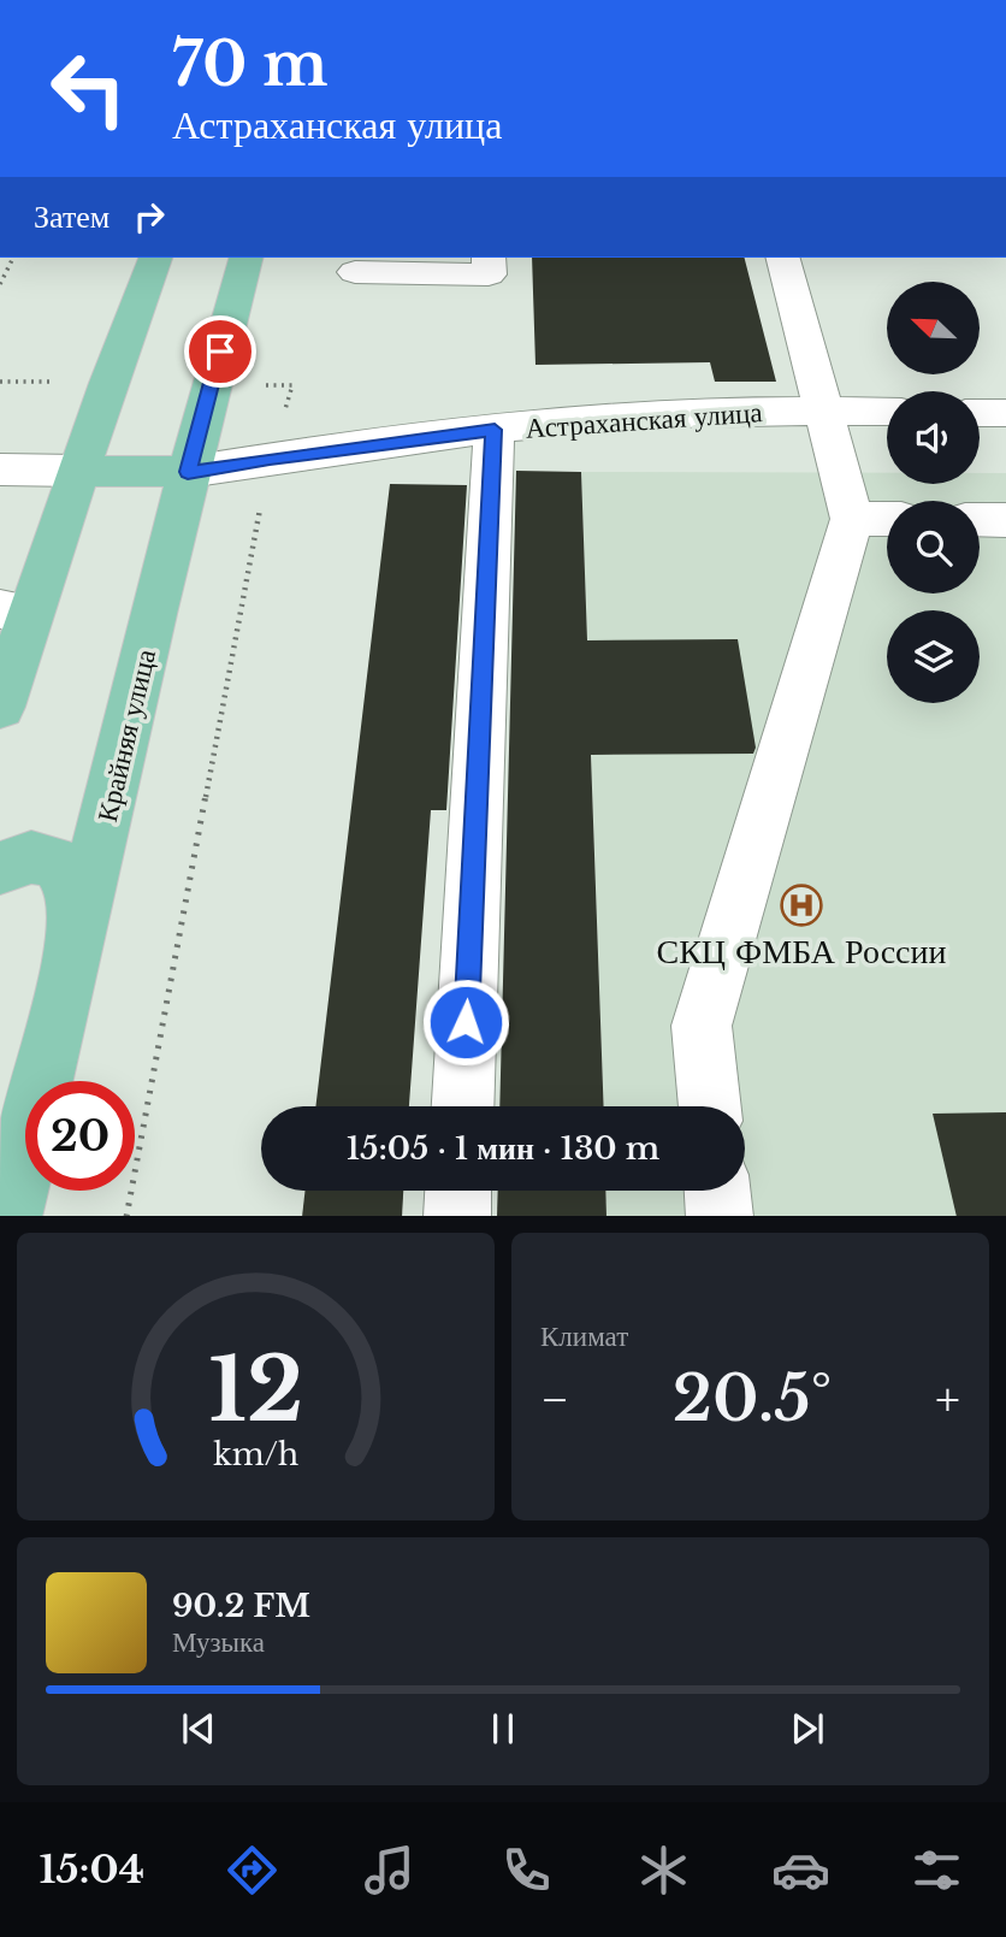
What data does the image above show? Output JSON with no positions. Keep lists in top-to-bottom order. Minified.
{"streets":{"main road":["Крайняя улица"],"street":["Астраханская улица"]},"crossings":[["Астраханская улица","Крайняя улица"]],"places":{"hospital":["СКЦ ФМБА России"]},"north":"top left","page":{"turn":["70 m","Астраханская улица"],"then":"Затем","limit":"20","trip":"15:05 · 1 мин · 130 m","tile":"Климат","heat":["−","20.5°","+"],"song":["90.2 FM","Музыка"],"tabs":"15:04","gauge":["12","km/h"]}}
